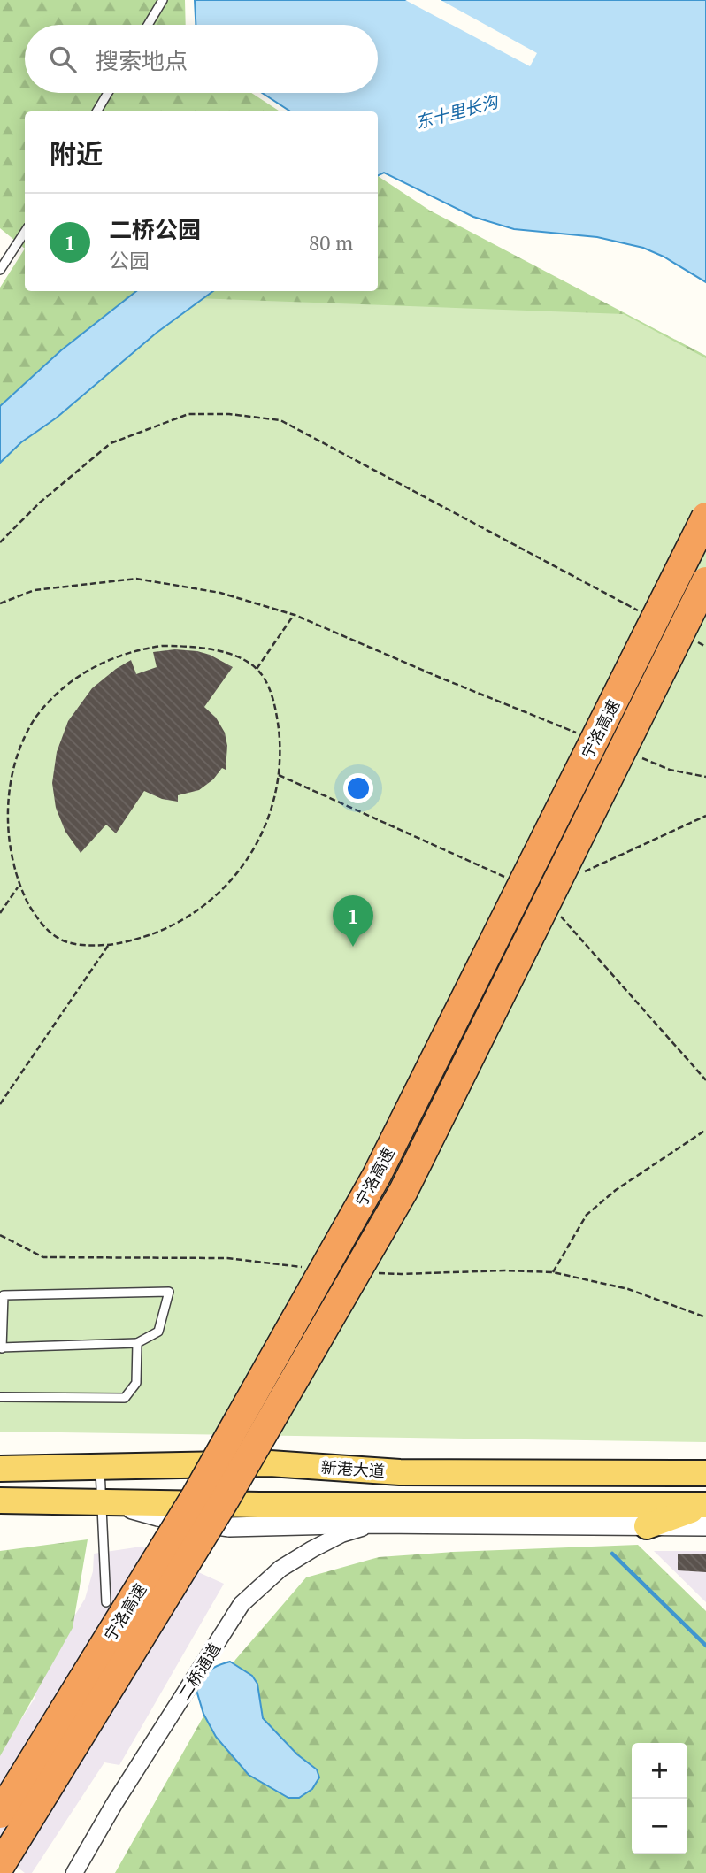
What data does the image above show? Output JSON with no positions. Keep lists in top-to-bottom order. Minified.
{"streets":{"highway":["宁洛高速"],"main road":["新港大道"],"street":["二桥通道"]},"water":["东十里长沟"],"page":{"search":"搜索地点","heading":"附近","list":[{"mark":"1","name":"二桥公园","note":"公园","value":"80 m"}],"pins":"1","map_buttons":["+","−"]}}
